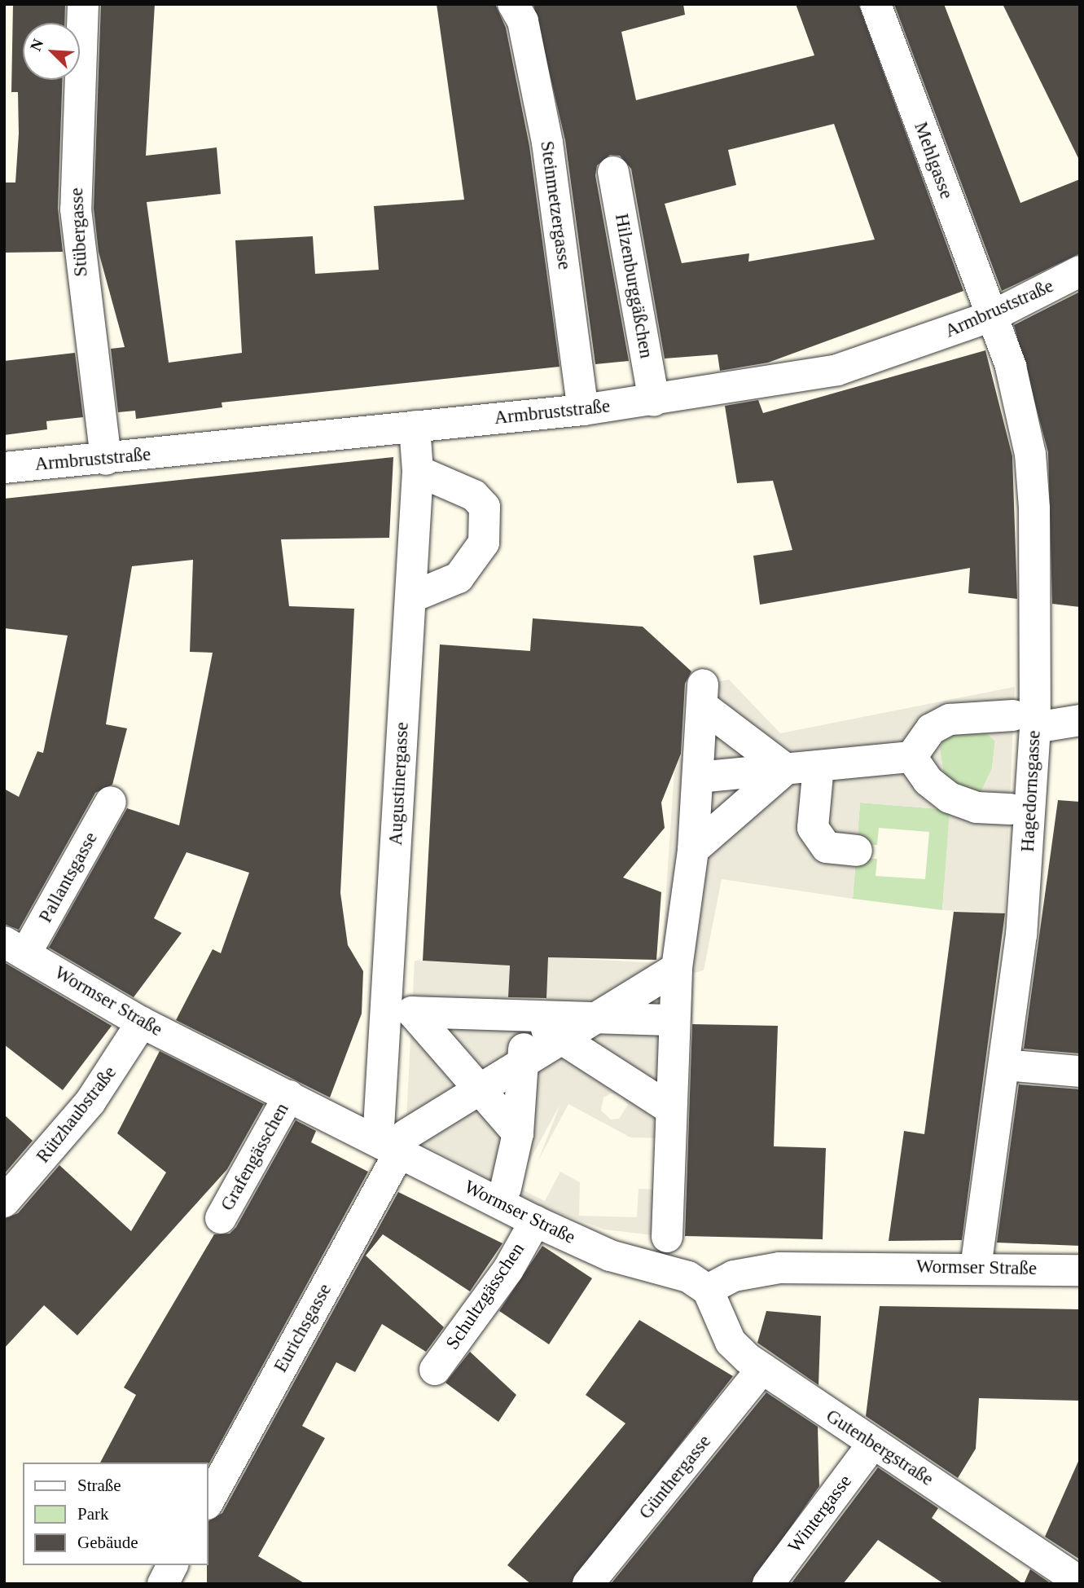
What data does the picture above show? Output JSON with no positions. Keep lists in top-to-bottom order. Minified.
{"streets":{"street":["Mehlgasse","Steinmetzergasse","Stübergasse","Hilzenburggäßchen","Armbruststraße","Augustinergasse","Hagedornsgasse","Pallantsgasse","Wormser Straße","Rützhaubstraße","Grafengässchen","Schultzgässchen","Eurichsgasse","Gutenbergstraße","Günthergasse","Wintergasse"]},"crossings":[["Mehlgasse","Armbruststraße"],["Mehlgasse","Hagedornsgasse"],["Steinmetzergasse","Armbruststraße"],["Stübergasse","Armbruststraße"],["Hilzenburggäßchen","Armbruststraße"],["Armbruststraße","Augustinergasse"],["Armbruststraße","Hagedornsgasse"],["Augustinergasse","Wormser Straße"],["Augustinergasse","Eurichsgasse"],["Hagedornsgasse","Wormser Straße"],["Pallantsgasse","Wormser Straße"],["Wormser Straße","Rützhaubstraße"],["Wormser Straße","Grafengässchen"],["Wormser Straße","Schultzgässchen"],["Wormser Straße","Eurichsgasse"],["Wormser Straße","Gutenbergstraße"],["Gutenbergstraße","Günthergasse"],["Gutenbergstraße","Wintergasse"]],"legend":["Straße","Park","Gebäude"],"north":"top left"}
